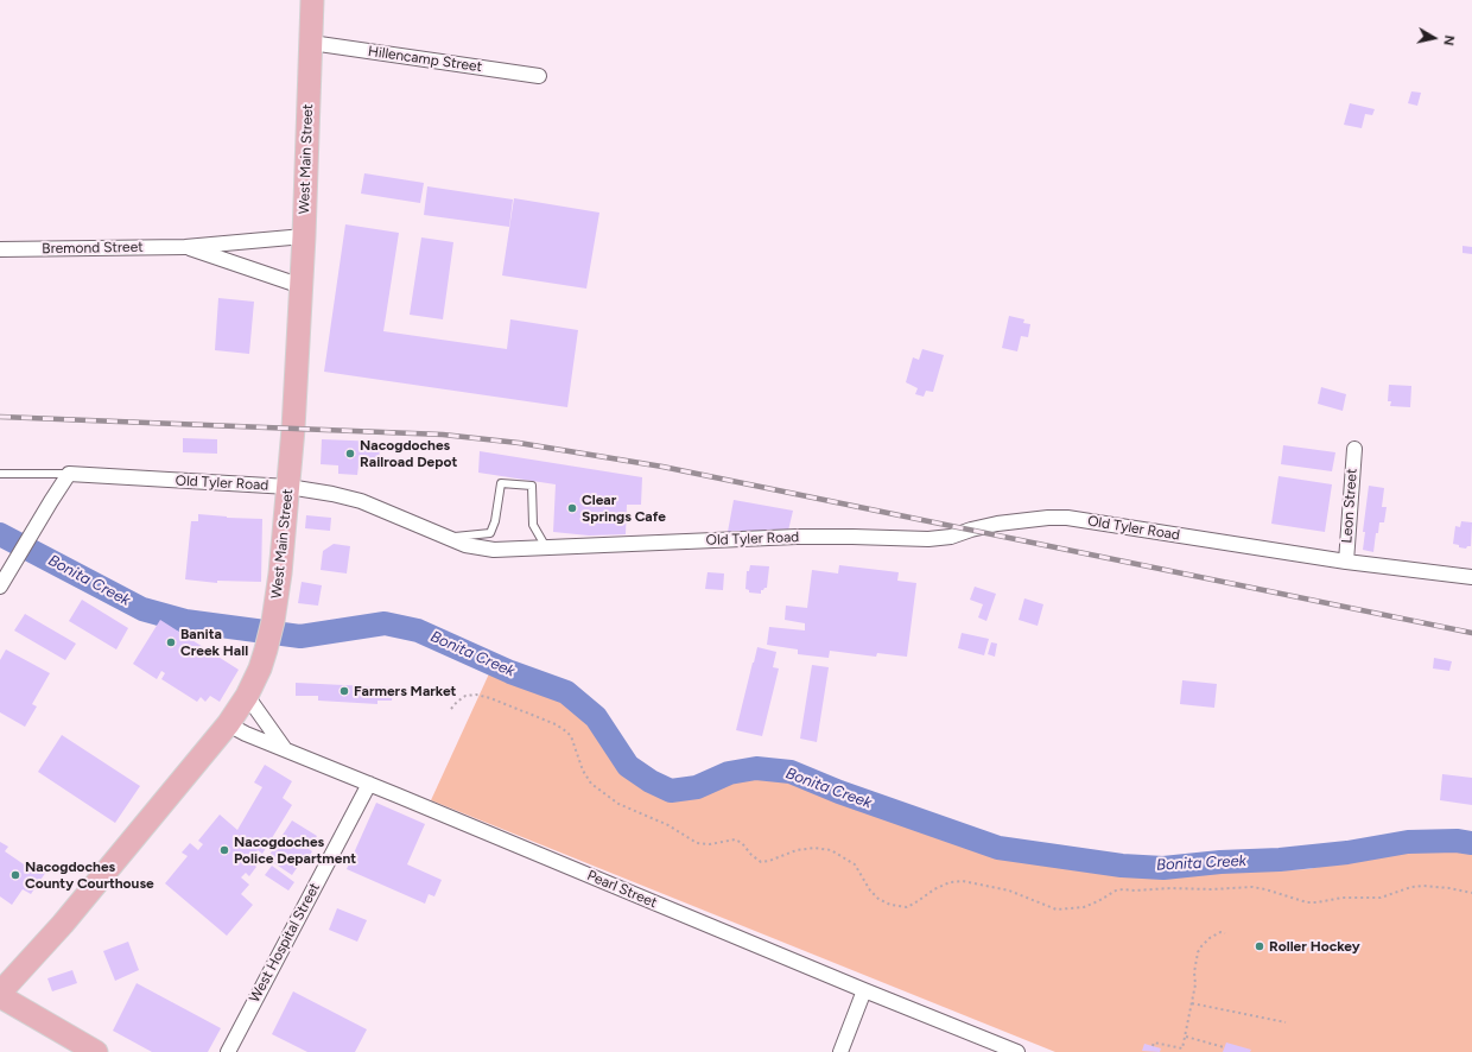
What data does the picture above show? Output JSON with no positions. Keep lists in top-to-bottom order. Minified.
{"streets":{"main road":["West Main Street"],"street":["Hillencamp Street","Bremond Street","Old Tyler Road","Leon Street","Pearl Street","West Hospital Street"]},"crossings":[["Hillencamp Street","West Main Street"],["West Main Street","Bremond Street"],["West Main Street","Old Tyler Road"],["West Main Street","Pearl Street"],["Old Tyler Road","Leon Street"],["Pearl Street","West Hospital Street"]],"water":["Bonita Creek"],"places":["Nacogdoches Railroad Depot","Clear Springs Cafe","Banita Creek Hall","Farmers Market","Nacogdoches Police Department","Nacogdoches County Courthouse","Roller Hockey"],"north":"right"}
